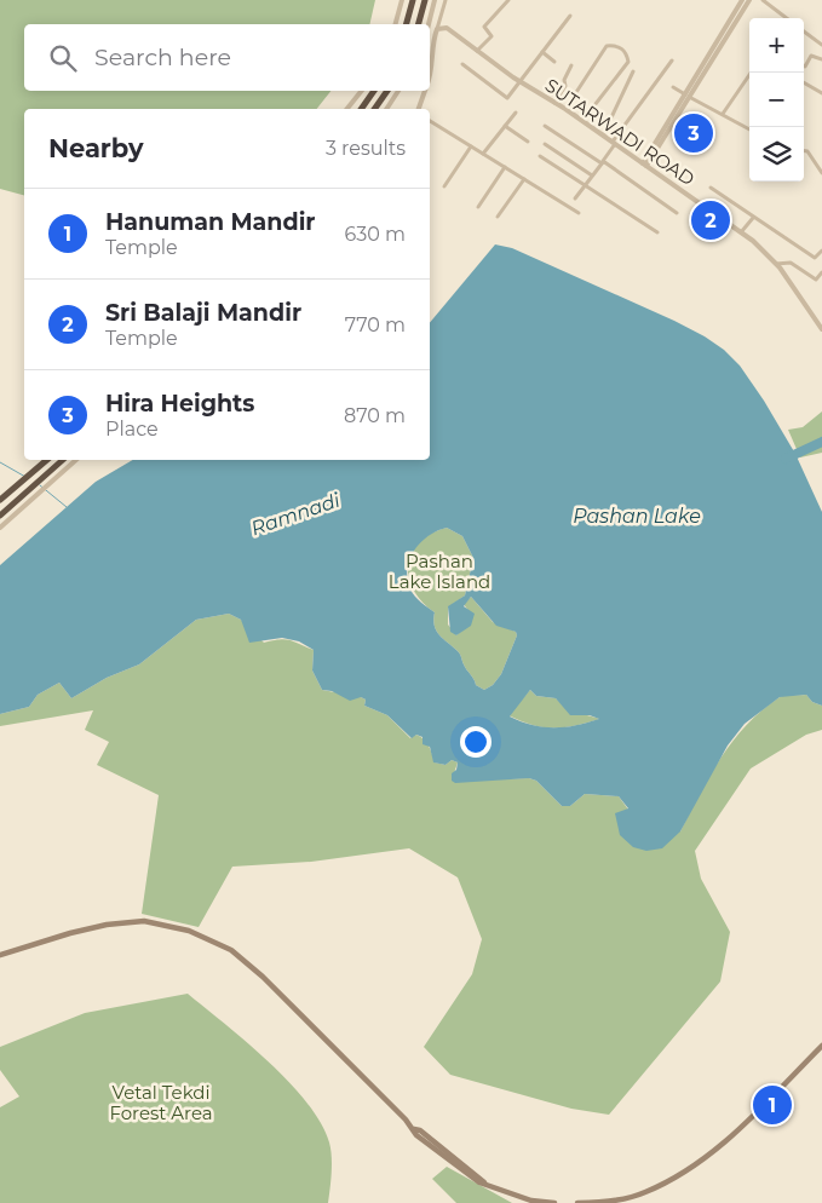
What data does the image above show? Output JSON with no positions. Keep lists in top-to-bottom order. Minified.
{"streets":{"street":["SUTARWADI ROAD"]},"water":["Ramnadi","Pashan Lake"],"parks":["Pashan Lake Island","Vetal Tekdi Forest Area"],"page":{"map_buttons":["+","−"],"search":"Search here","heading":["Nearby","3 results"],"pins":["3","2","1"],"list":[{"mark":"1","name":"Hanuman Mandir","note":"Temple","value":"630 m"},{"mark":"2","name":"Sri Balaji Mandir","note":"Temple","value":"770 m"},{"mark":"3","name":"Hira Heights","note":"Place","value":"870 m"}]}}
